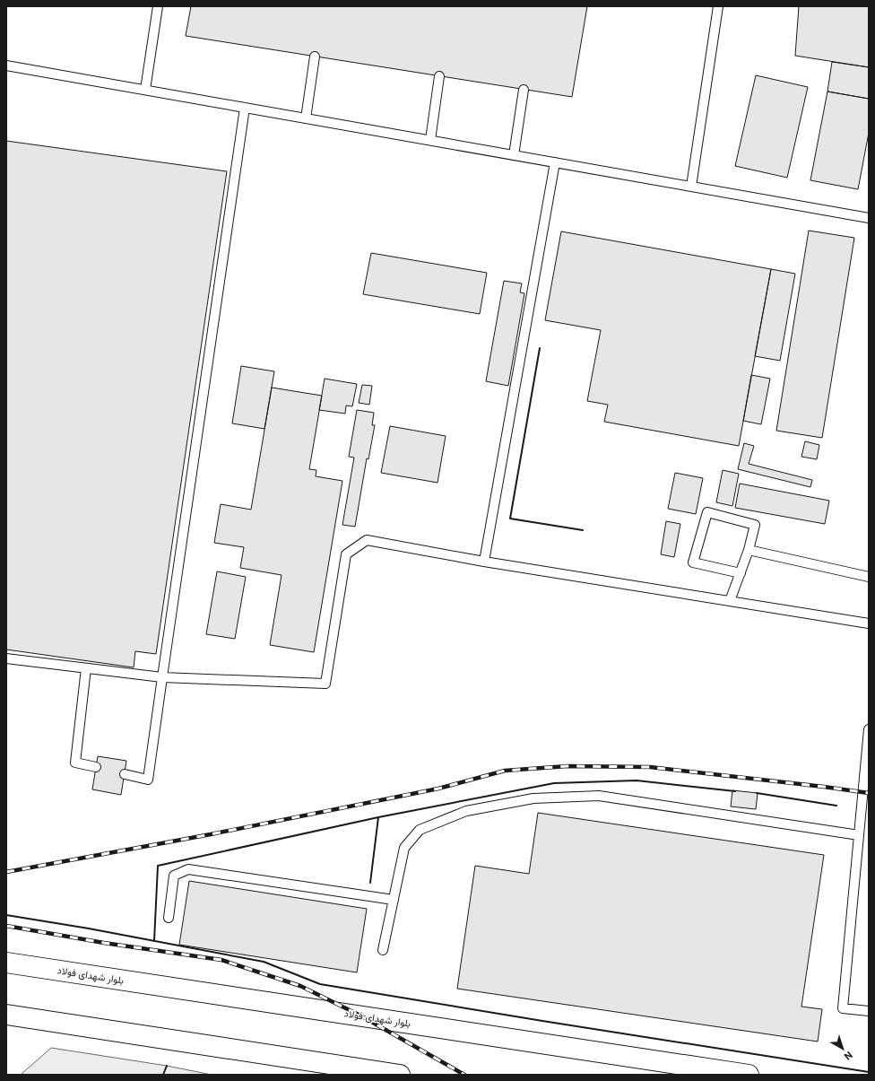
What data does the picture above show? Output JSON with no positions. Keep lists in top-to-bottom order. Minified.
{"streets":{"street":["بلوار شهدای فولاد"]},"north":"bottom right"}
